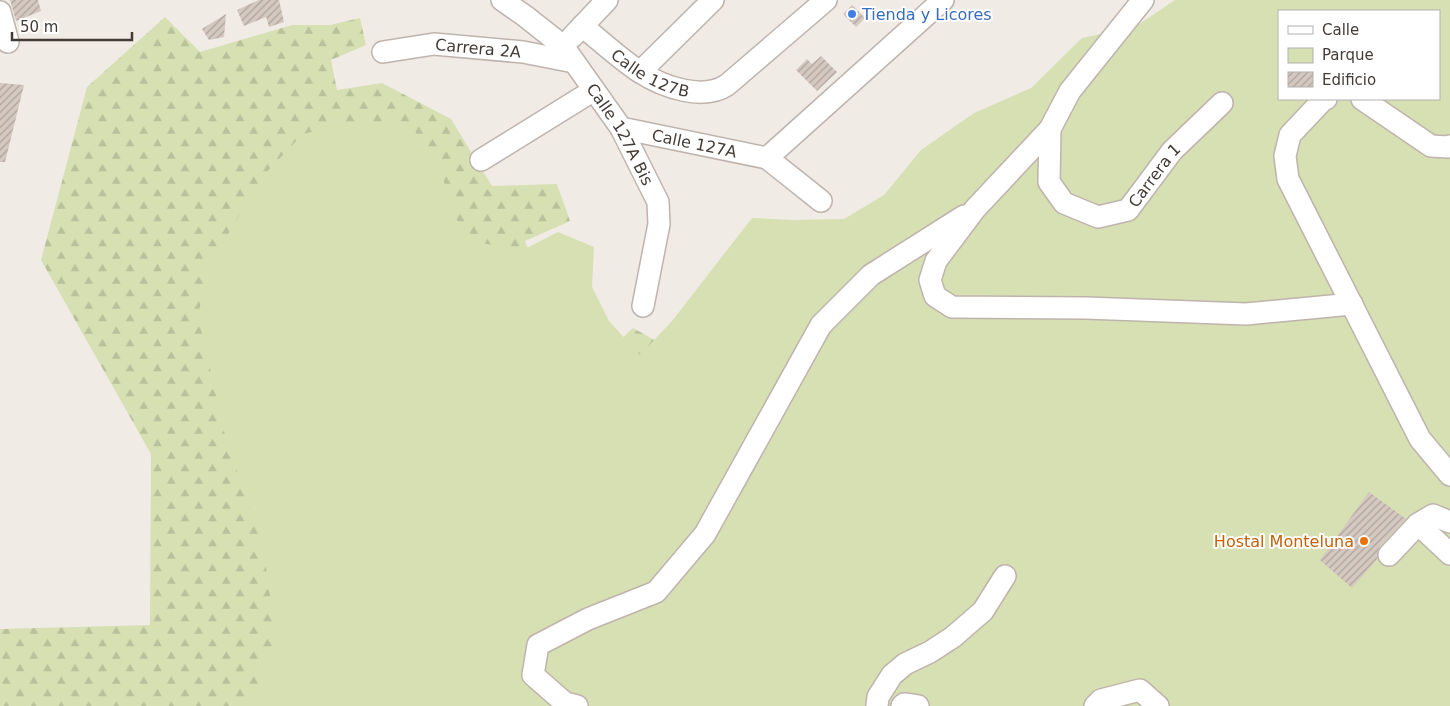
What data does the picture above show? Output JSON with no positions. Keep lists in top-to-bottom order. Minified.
{"streets":{"street":["Carrera 2A","Calle 127B","Calle 127A Bis","Calle 127A","Carrera 1"]},"crossings":[["Carrera 2A","Calle 127A Bis"],["Calle 127A Bis","Calle 127A"]],"places":["Tienda y Licores","Hostal Monteluna"],"legend":["Calle","Parque","Edificio"],"scale_bar":"50 m"}
